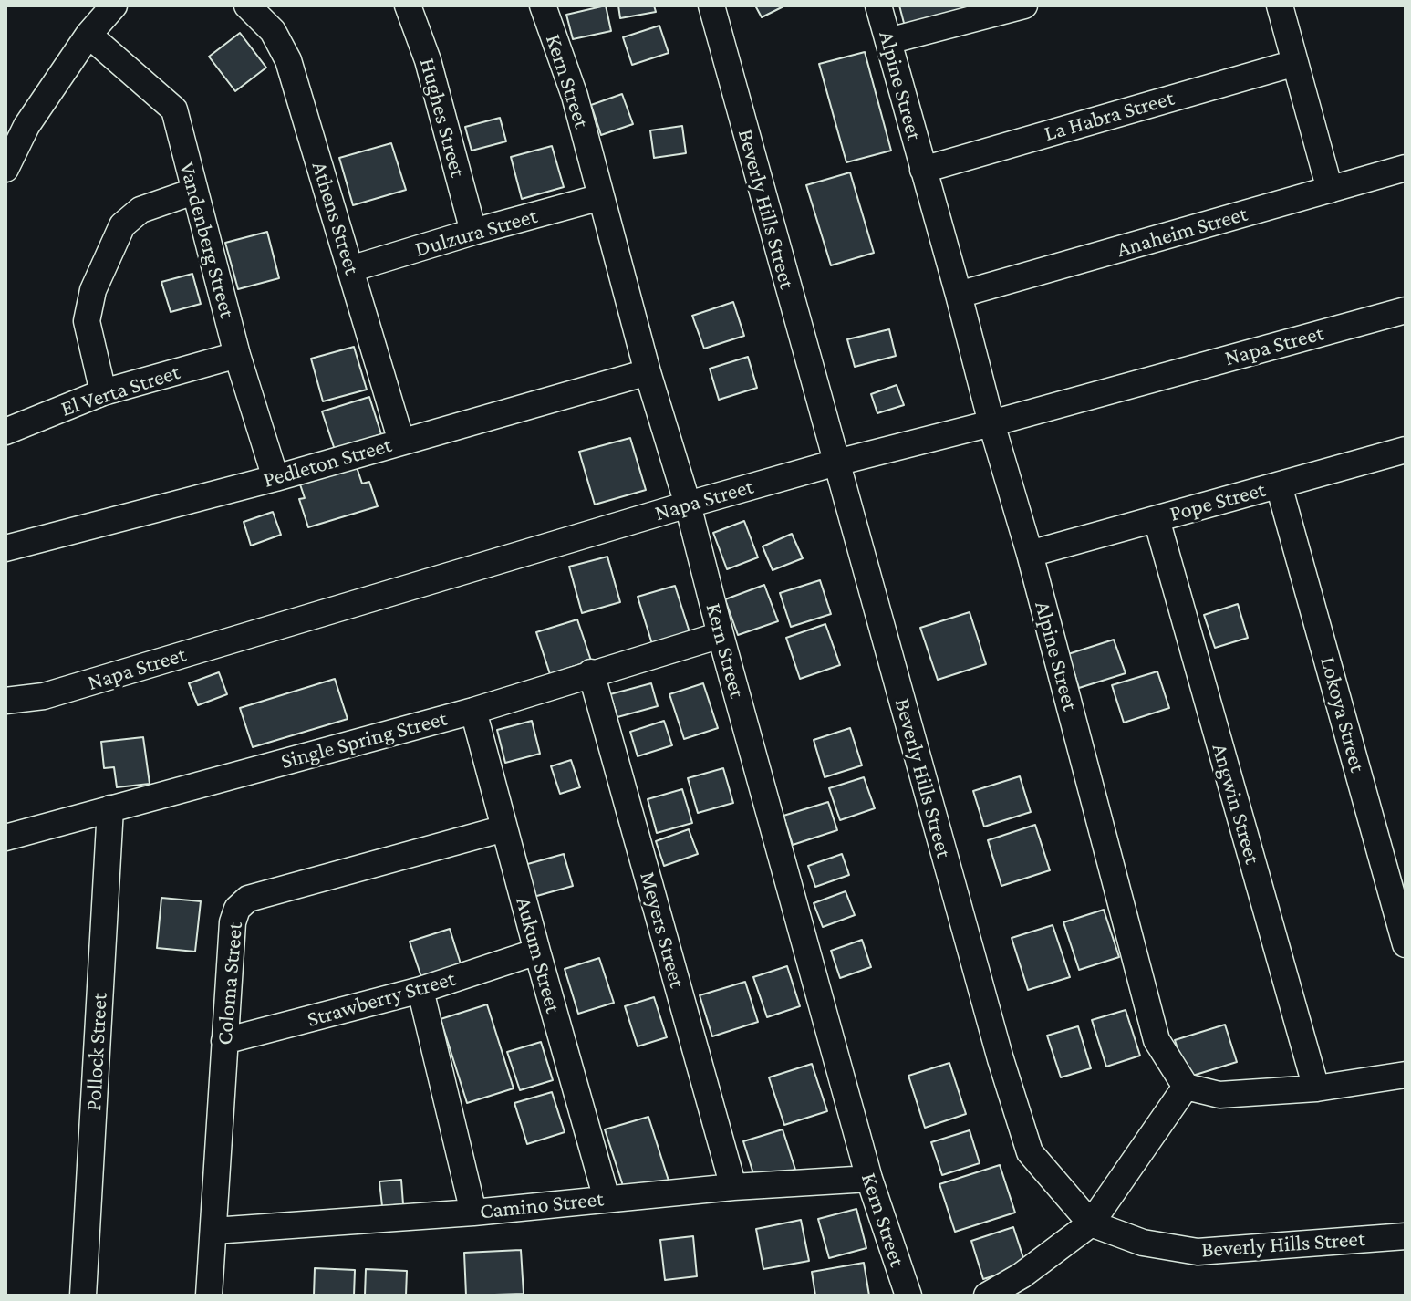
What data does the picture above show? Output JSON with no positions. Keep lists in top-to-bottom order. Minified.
{"streets":{"street":["Kern Street","Alpine Street","La Habra Street","Hughes Street","Beverly Hills Street","Athens Street","Anaheim Street","Dulzura Street","Vandenberg Street","Napa Street","El Verta Street","Pedleton Street","Pope Street","Lokoya Street","Single Spring Street","Angwin Street","Meyers Street","Aukum Street","Coloma Street","Strawberry Street","Pollock Street","Camino Street"]},"crossings":[["Kern Street","Dulzura Street"],["Kern Street","Napa Street"],["Kern Street","Pedleton Street"],["Kern Street","Single Spring Street"],["Kern Street","Camino Street"],["Alpine Street","La Habra Street"],["Alpine Street","Anaheim Street"],["Alpine Street","Napa Street"],["Alpine Street","Pope Street"],["Hughes Street","Dulzura Street"],["Beverly Hills Street","Napa Street"],["Athens Street","Dulzura Street"],["Athens Street","Pedleton Street"],["Vandenberg Street","El Verta Street"],["Vandenberg Street","Pedleton Street"],["Pope Street","Lokoya Street"],["Pope Street","Angwin Street"],["Single Spring Street","Meyers Street"],["Single Spring Street","Aukum Street"],["Single Spring Street","Pollock Street"],["Meyers Street","Camino Street"],["Aukum Street","Coloma Street"],["Aukum Street","Strawberry Street"],["Aukum Street","Camino Street"],["Coloma Street","Strawberry Street"],["Coloma Street","Camino Street"]]}
